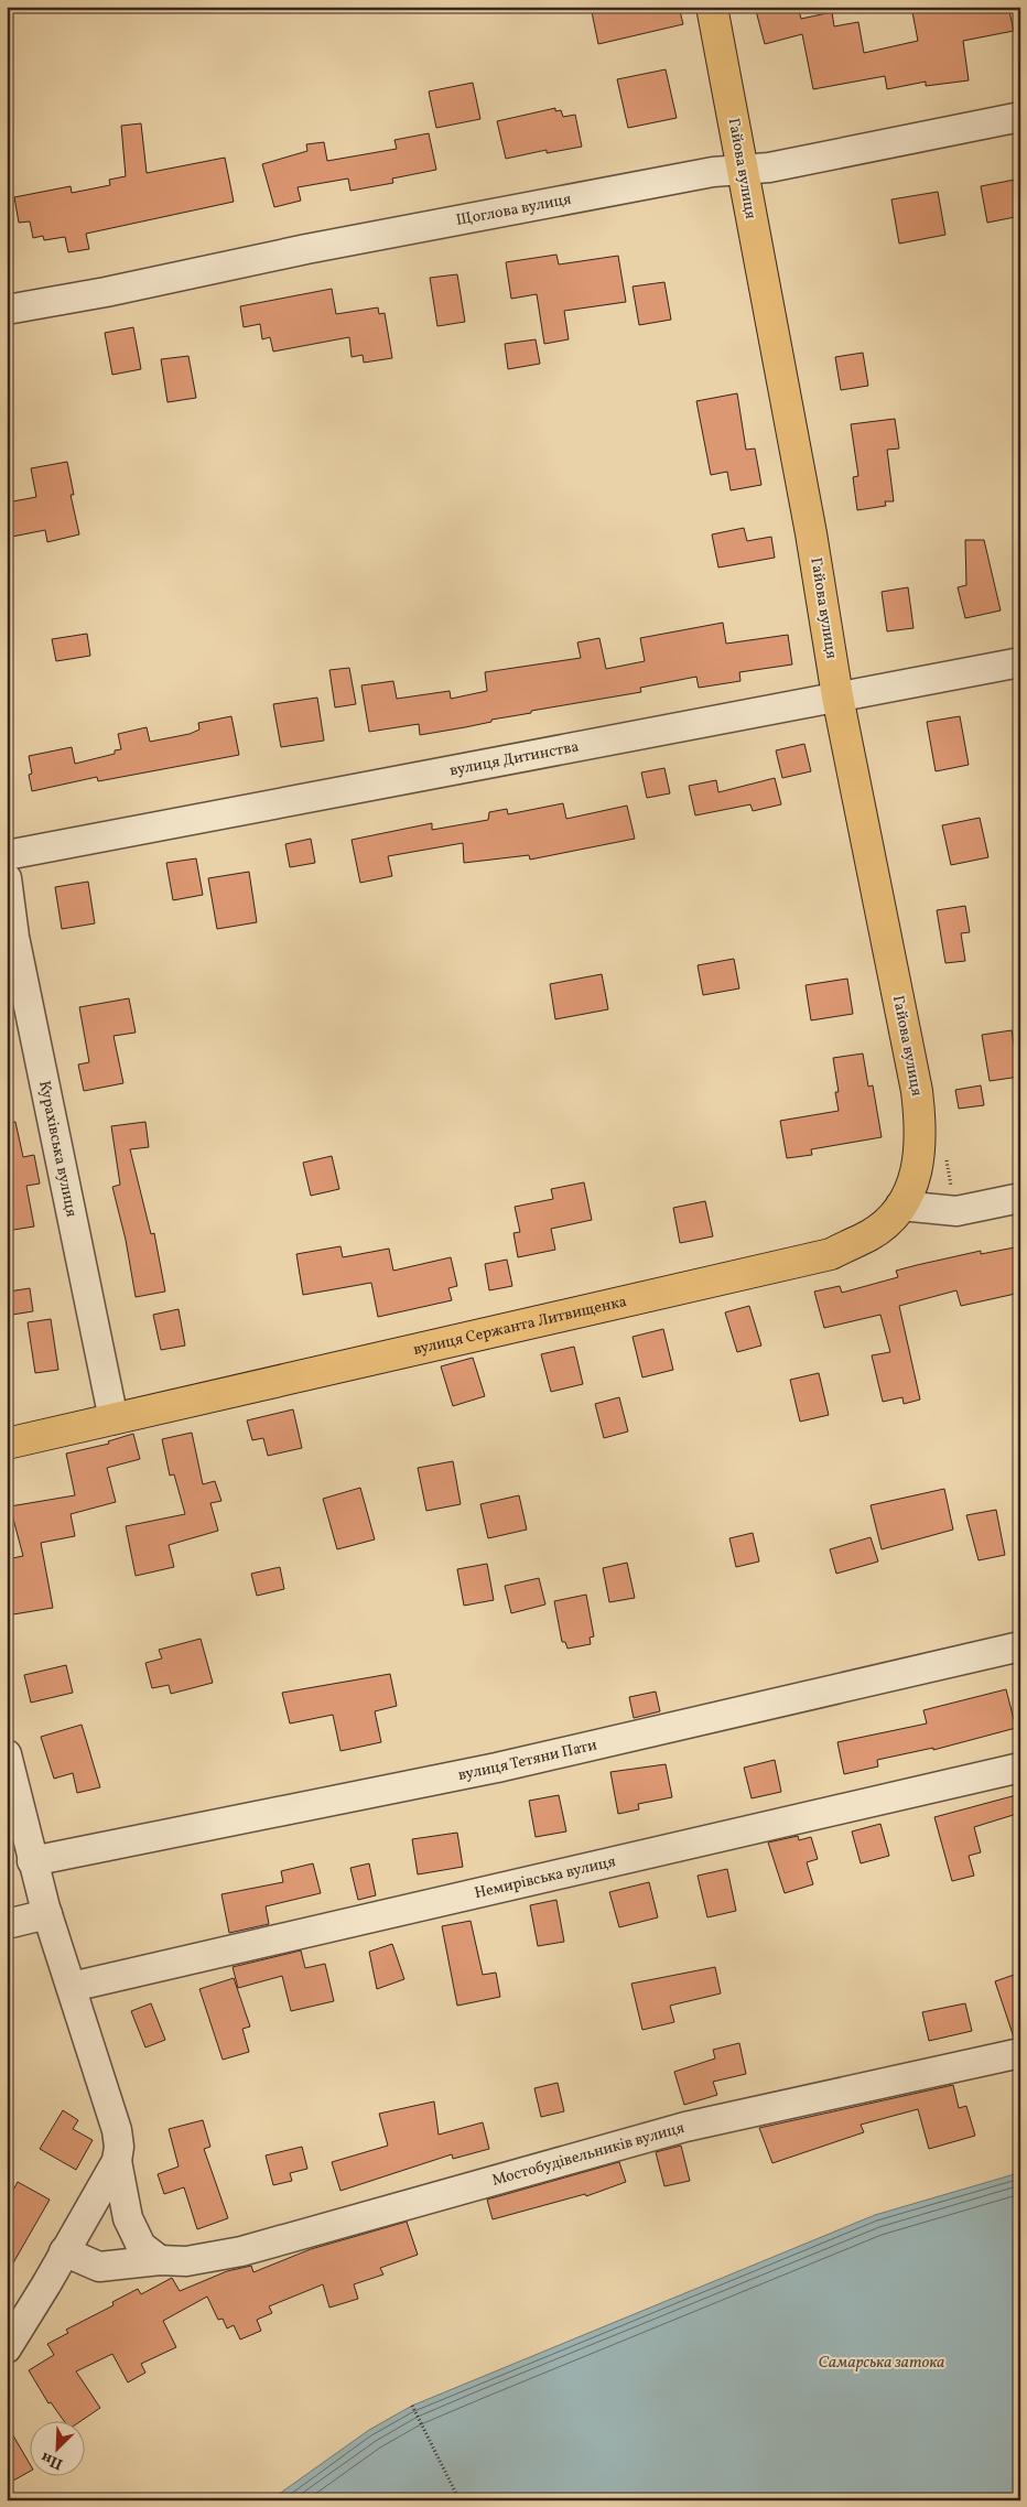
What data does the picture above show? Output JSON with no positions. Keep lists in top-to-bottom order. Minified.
{"streets":{"main road":["Гайова вулиця","вулиця Сержанта Литвищенка"],"street":["Щоглова вулиця","вулиця Дитинства","Курахівська вулиця","вулиця Тетяни Пати","Немирівська вулиця","Мостобудівельників вулиця"]},"crossings":[["Гайова вулиця","Щоглова вулиця"],["Гайова вулиця","вулиця Дитинства"],["Гайова вулиця","вулиця Сержанта Литвищенка"],["Курахівська вулиця","вулиця Сержанта Литвищенка"]],"water":["Самарська затока"],"north":"bottom left"}
